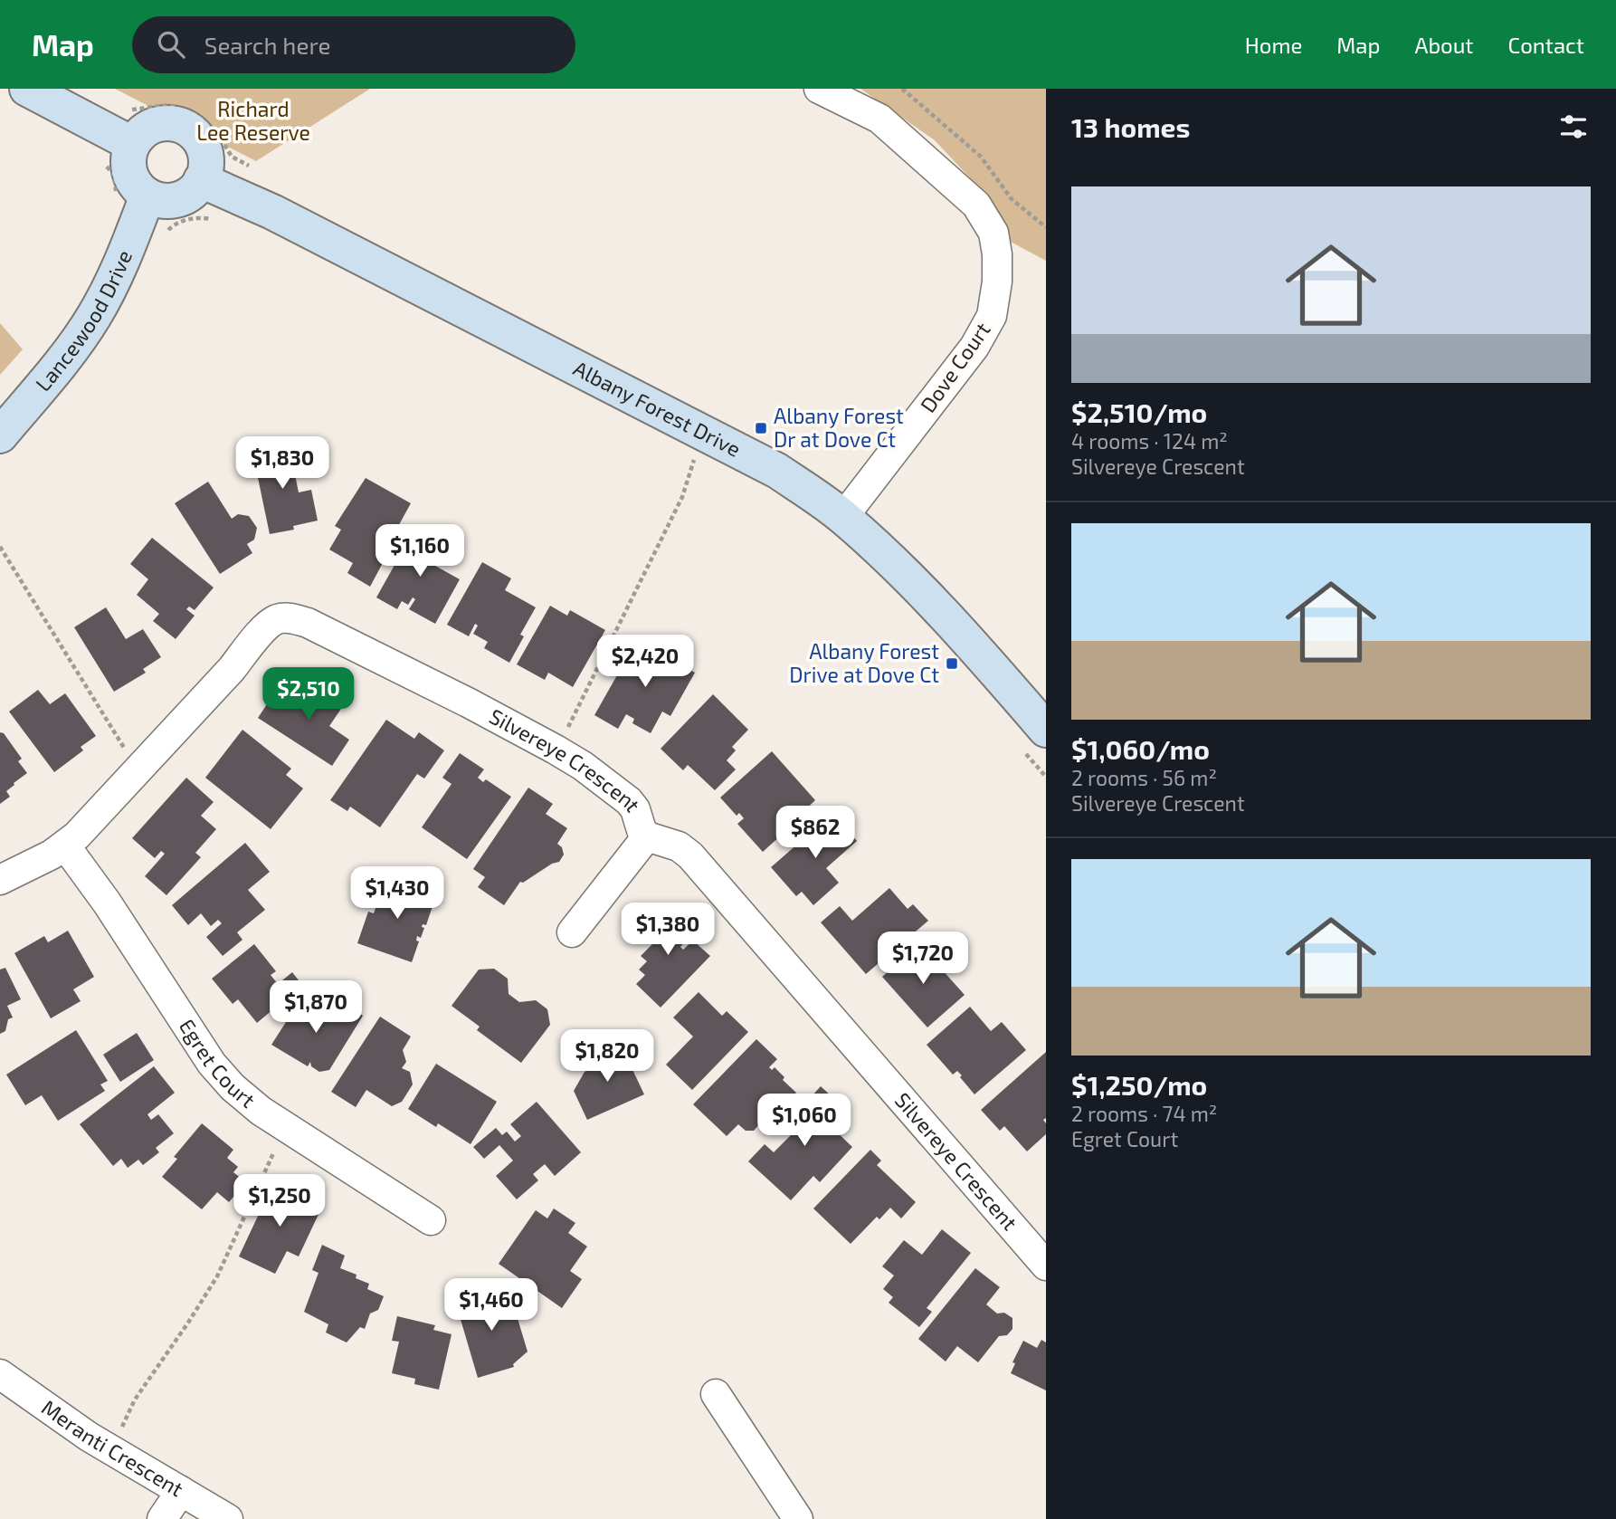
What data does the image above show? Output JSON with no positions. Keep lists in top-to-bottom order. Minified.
{"streets":{"street":["Lancewood Drive","Dove Court","Albany Forest Drive","Silvereye Crescent","Egret Court","Meranti Crescent"]},"crossings":[["Lancewood Drive","Albany Forest Drive"],["Dove Court","Albany Forest Drive"],["Silvereye Crescent","Egret Court"]],"parks":["Richard Lee Reserve"],"places":{"transit":["Albany Forest Dr at Dove Ct","Albany Forest Drive at Dove Ct"]},"page":{"header":"Map","search":"Search here","nav":["Home","Map","About","Contact"],"heading":"13 homes","list":[{"name":"$2,510/mo","note":"4 rooms · 124 m² · Silvereye Crescent"},{"name":"$1,060/mo","note":"2 rooms · 56 m² · Silvereye Crescent"},{"name":"$1,250/mo","note":"2 rooms · 74 m² · Egret Court"}],"price":["$1,830","$1,160","$2,420","$2,510","$862","$1,430","$1,380","$1,720","$1,870","$1,820","$1,060","$1,250","$1,460"]}}
